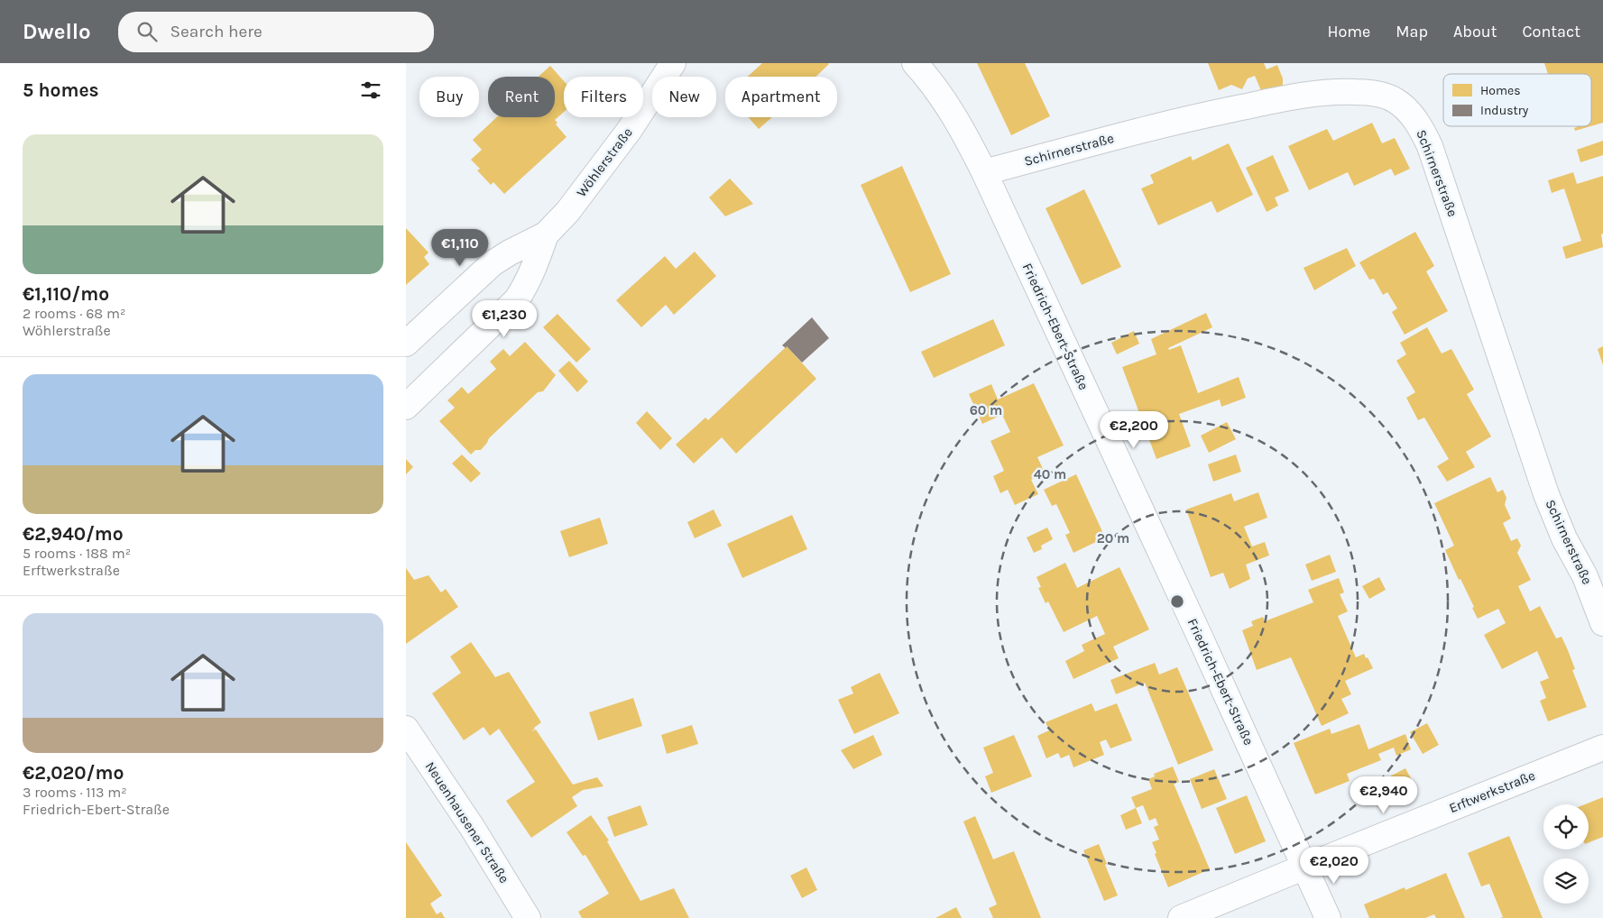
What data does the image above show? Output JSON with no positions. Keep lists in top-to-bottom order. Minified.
{"streets":{"street":["Schirnerstraße","Wöhlerstraße","Friedrich-Ebert-Straße","Erftwerkstraße","Neuenhausener Straße"]},"crossings":[["Schirnerstraße","Friedrich-Ebert-Straße"],["Friedrich-Ebert-Straße","Erftwerkstraße"]],"legend":["Homes","Industry"],"page":{"header":"Dwello","search":"Search here","nav":["Home","Map","About","Contact"],"heading":"5 homes","chip":["Buy","Rent","Filters","New","Apartment"],"list":[{"name":"€1,110/mo","note":"2 rooms · 68 m² · Wöhlerstraße"},{"name":"€2,940/mo","note":"5 rooms · 188 m² · Erftwerkstraße"},{"name":"€2,020/mo","note":"3 rooms · 113 m² · Friedrich-Ebert-Straße"}],"price":["€1,110","€1,230","€2,200","€2,940","€2,020"]},"rings":["60 m","40 m","20 m"]}
